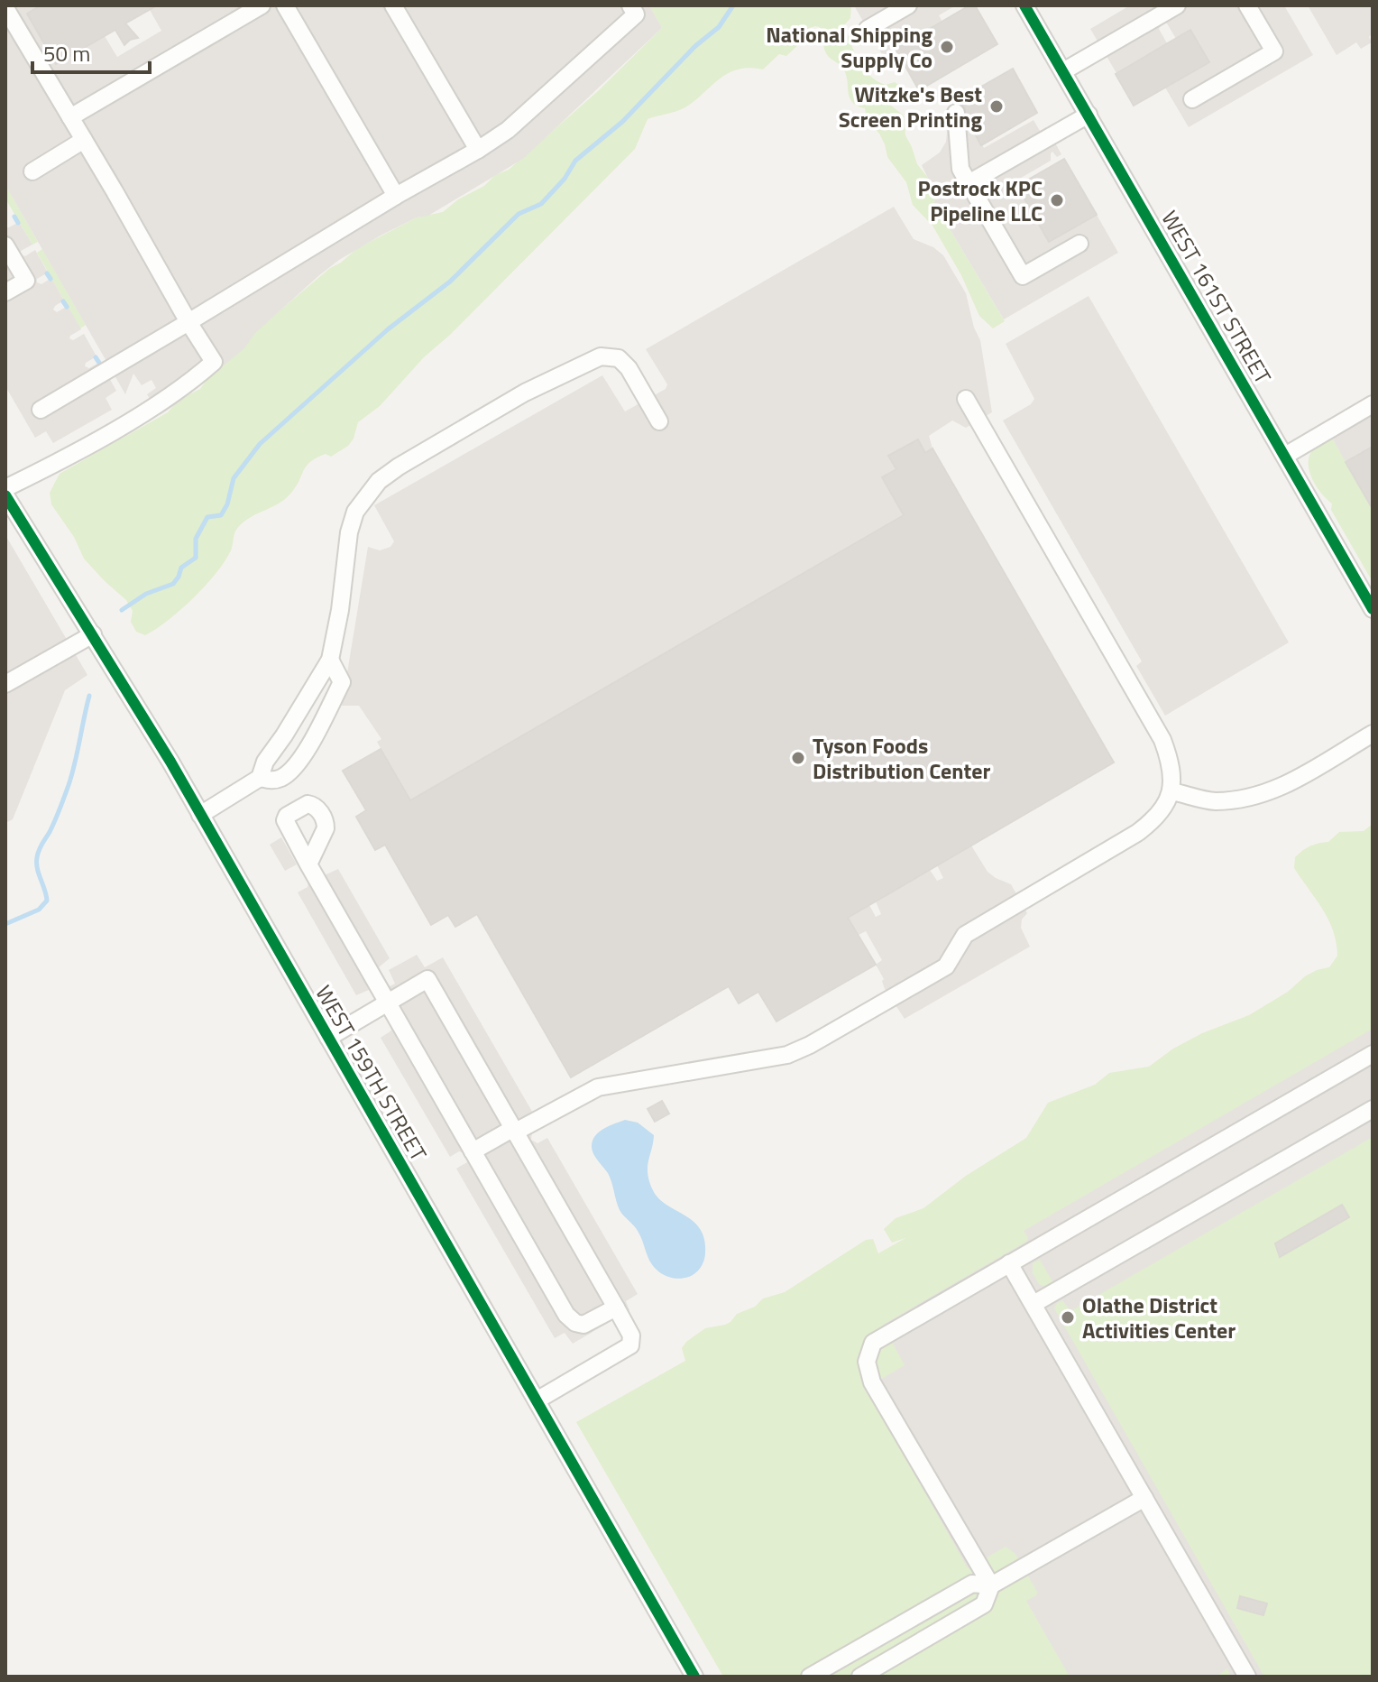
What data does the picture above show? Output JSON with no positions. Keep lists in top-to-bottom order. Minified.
{"streets":{"street":["WEST 161ST STREET","WEST 159TH STREET"]},"places":["National Shipping Supply Co","Witzke's Best Screen Printing","Postrock KPC Pipeline LLC","Tyson Foods Distribution Center","Olathe District Activities Center"],"scale_bar":"50 m"}
